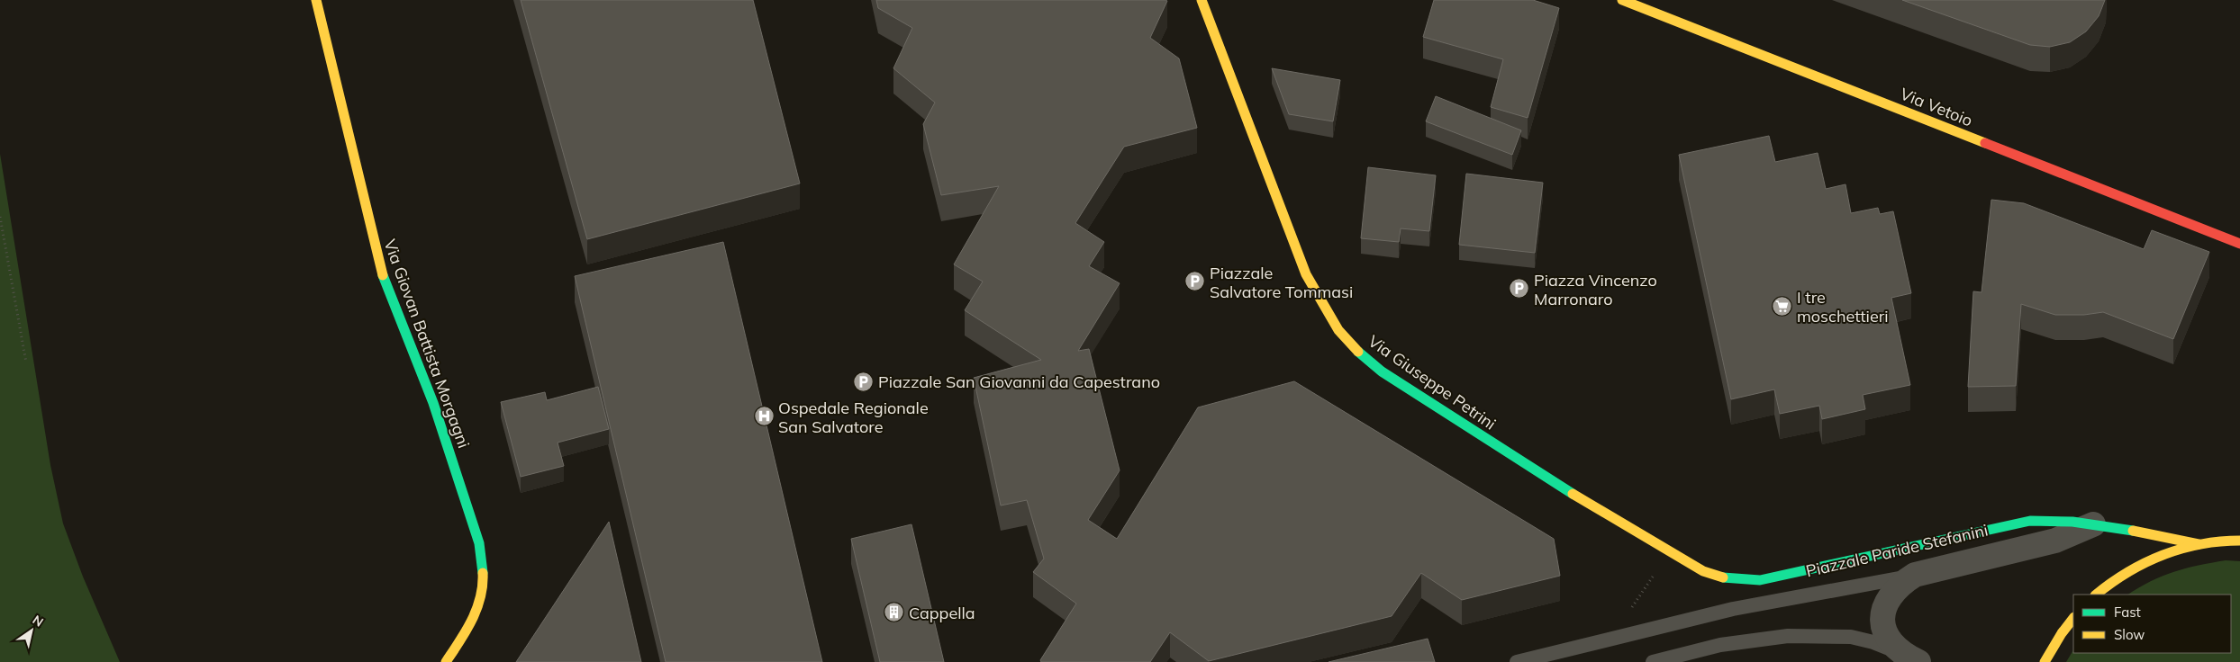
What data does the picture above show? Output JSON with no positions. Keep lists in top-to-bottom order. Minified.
{"streets":{"street":["Via Vetoio","Via Giovan Battista Morgagni","Via Giuseppe Petrini","Piazzale Paride Stefanini"]},"crossings":[["Via Giuseppe Petrini","Piazzale Paride Stefanini"]],"places":{"parking":["Piazzale Salvatore Tommasi","Piazza Vincenzo Marronaro","Piazzale San Giovanni da Capestrano"],"supermarket":["I tre moschettieri"],"hospital":["Ospedale Regionale San Salvatore"],"building":["Cappella"]},"legend":["Fast","Slow"],"north":"top right"}
